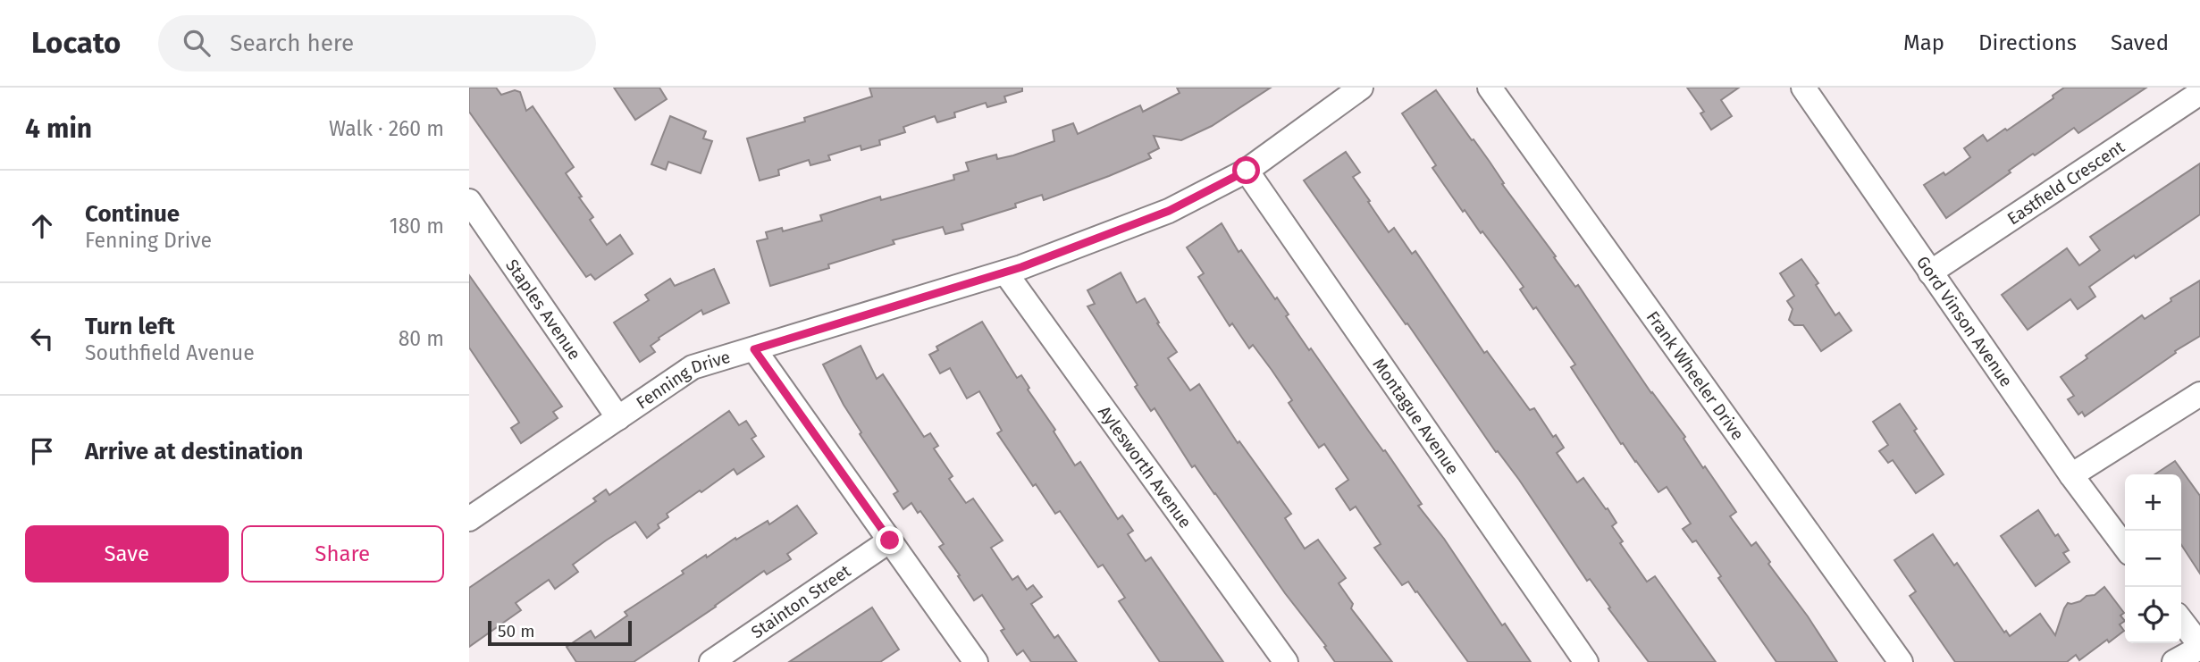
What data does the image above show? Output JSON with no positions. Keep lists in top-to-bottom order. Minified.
{"streets":{"street":["Eastfield Crescent","Staples Avenue","Gord Vinson Avenue","Frank Wheeler Drive","Fenning Drive","Montague Avenue","Aylesworth Avenue","Stainton Street"]},"crossings":[["Eastfield Crescent","Gord Vinson Avenue"],["Staples Avenue","Fenning Drive"],["Fenning Drive","Montague Avenue"],["Fenning Drive","Aylesworth Avenue"]],"scale_bar":"50 m","page":{"header":"Locato","search":"Search here","nav":["Map","Directions","Saved"],"heading":["4 min","Walk · 260 m"],"list":[["Continue","Fenning Drive","180 m"],["Turn left","Southfield Avenue","80 m"],"Arrive at destination"],"map_buttons":["+","−"],"buttons":["Save","Share"],"scale":"50 m"}}
